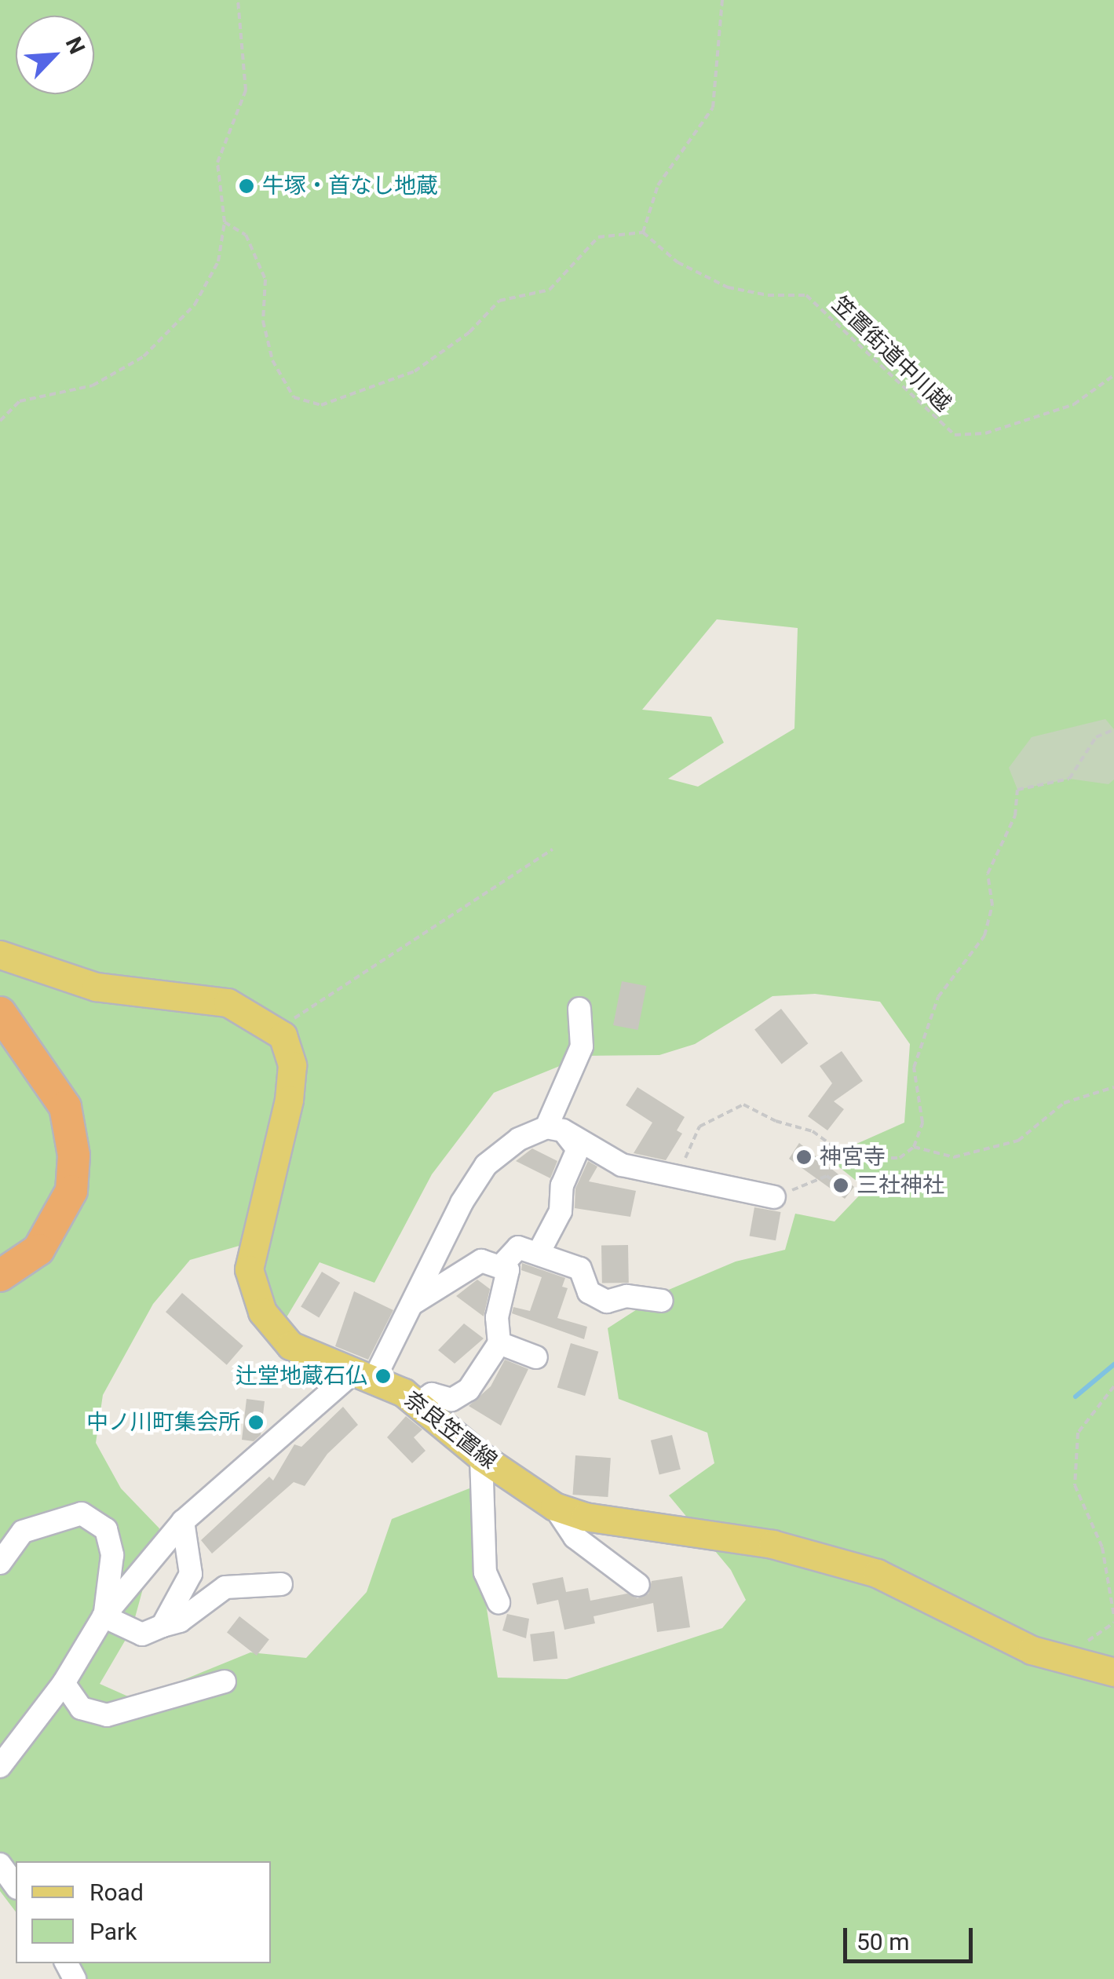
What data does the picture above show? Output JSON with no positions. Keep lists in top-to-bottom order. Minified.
{"streets":{"main road":["奈良笠置線"],"path":["笠置街道中川越"]},"places":["牛塚・首なし地蔵","神宮寺","三社神社","辻堂地蔵石仏","中ノ川町集会所"],"legend":["Road","Park"],"scale_bar":"50 m","north":"top right"}
